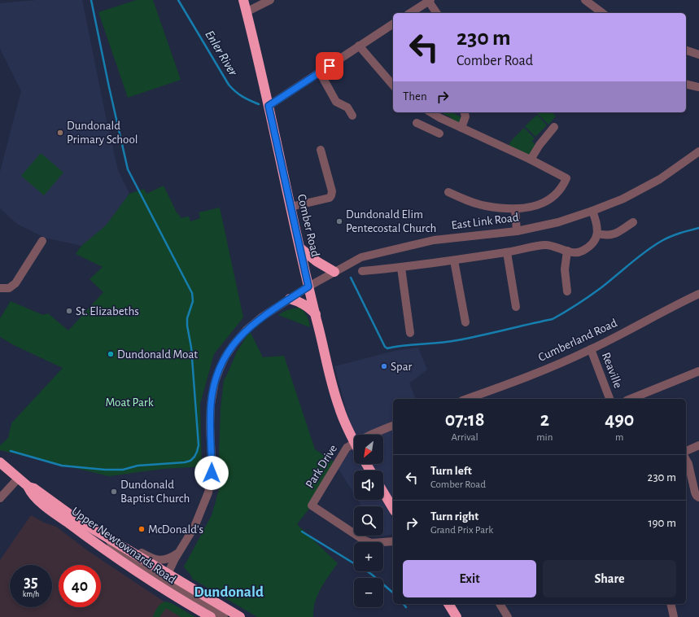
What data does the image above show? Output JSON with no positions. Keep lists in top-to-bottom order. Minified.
{"streets":{"highway":["Comber Road","Upper Newtownards Road"],"street":["East Link Road","Cumberland Road","Reaville","Park Drive"]},"crossings":[["East Link Road","Comber Road"],["East Link Road","Upper Newtownards Road"],["Comber Road","Park Drive"],["Cumberland Road","Reaville"]],"districts":["Dundonald"],"water":["Enler River"],"parks":["Moat Park"],"places":["Dundonald Primary School","Dundonald Elim Pentecostal Church","St. Elizabeths","Dundonald Moat","Spar","Dundonald Baptist Church","McDonald's"],"north":"bottom left","page":{"turn":["230 m","Comber Road"],"then":"Then","eta":["07:18","Arrival","2","min","490","m"],"map_buttons":["+","−"],"list":[{"name":"Turn left","note":"Comber Road","value":"230 m"},{"name":"Turn right","note":"Grand Prix Park","value":"190 m"}],"buttons":["Exit","Share"],"speed":"35 km/h","limit":"40"}}
